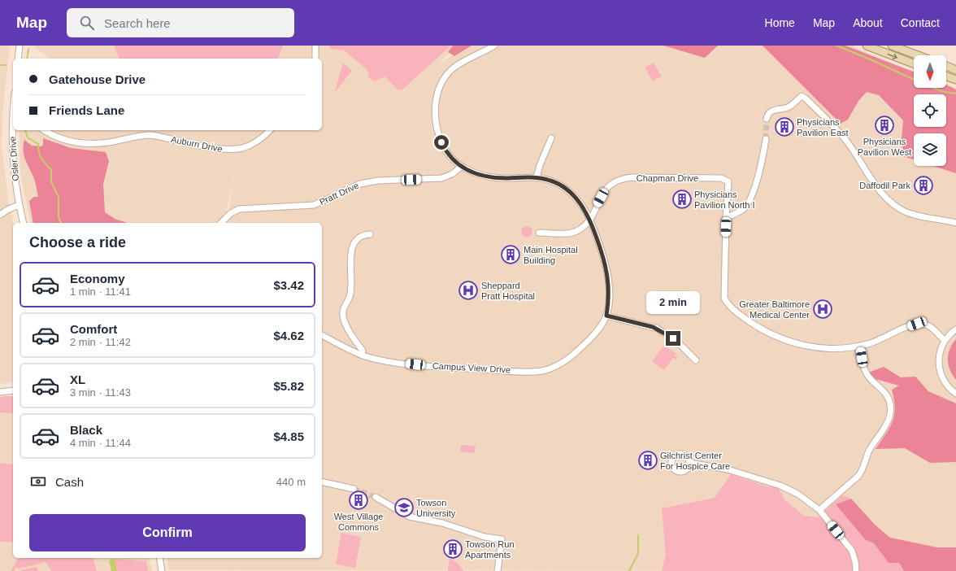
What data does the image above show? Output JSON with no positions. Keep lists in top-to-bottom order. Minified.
{"streets":{"street":["Auburn Drive","Osler Drive","Chapman Drive","Pratt Drive","Campus View Drive"]},"places":{"building":["Physicians Pavilion West","Physicians Pavilion East","Daffodil Park","Physicians Pavilion North I","Main Hospital Building","Gilchrist Center For Hospice Care","West Village Commons","Towson Run Apartments"],"hospital":["Sheppard Pratt Hospital","Greater Baltimore Medical Center"],"school or university":["Towson University"]},"north":"bottom","page":{"header":"Map","search":"Search here","nav":["Home","Map","About","Contact"],"banner":["Gatehouse Drive","Friends Lane"],"heading":"Choose a ride","list":[{"name":"Economy","note":"1 min · 11:41","value":"$3.42"},{"name":"Comfort","note":"2 min · 11:42","value":"$4.62"},{"name":"XL","note":"3 min · 11:43","value":"$5.82"},{"name":"Black","note":"4 min · 11:44","value":"$4.85"}],"bubble":"2 min","pay":["Cash","440 m"],"buttons":"Confirm"}}
